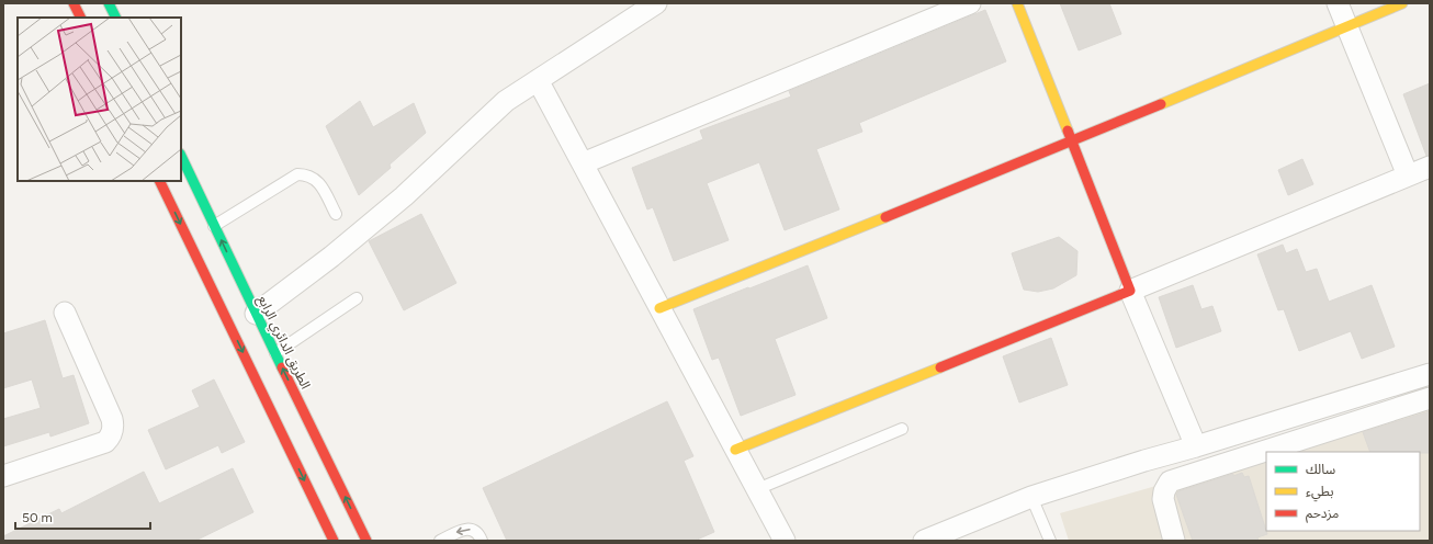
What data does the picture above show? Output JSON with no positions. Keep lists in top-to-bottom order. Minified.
{"streets":{"street":["الطريق الدائري الرابع"]},"legend":["سالك","بطيء","مزدحم"],"scale_bar":"50 m"}
